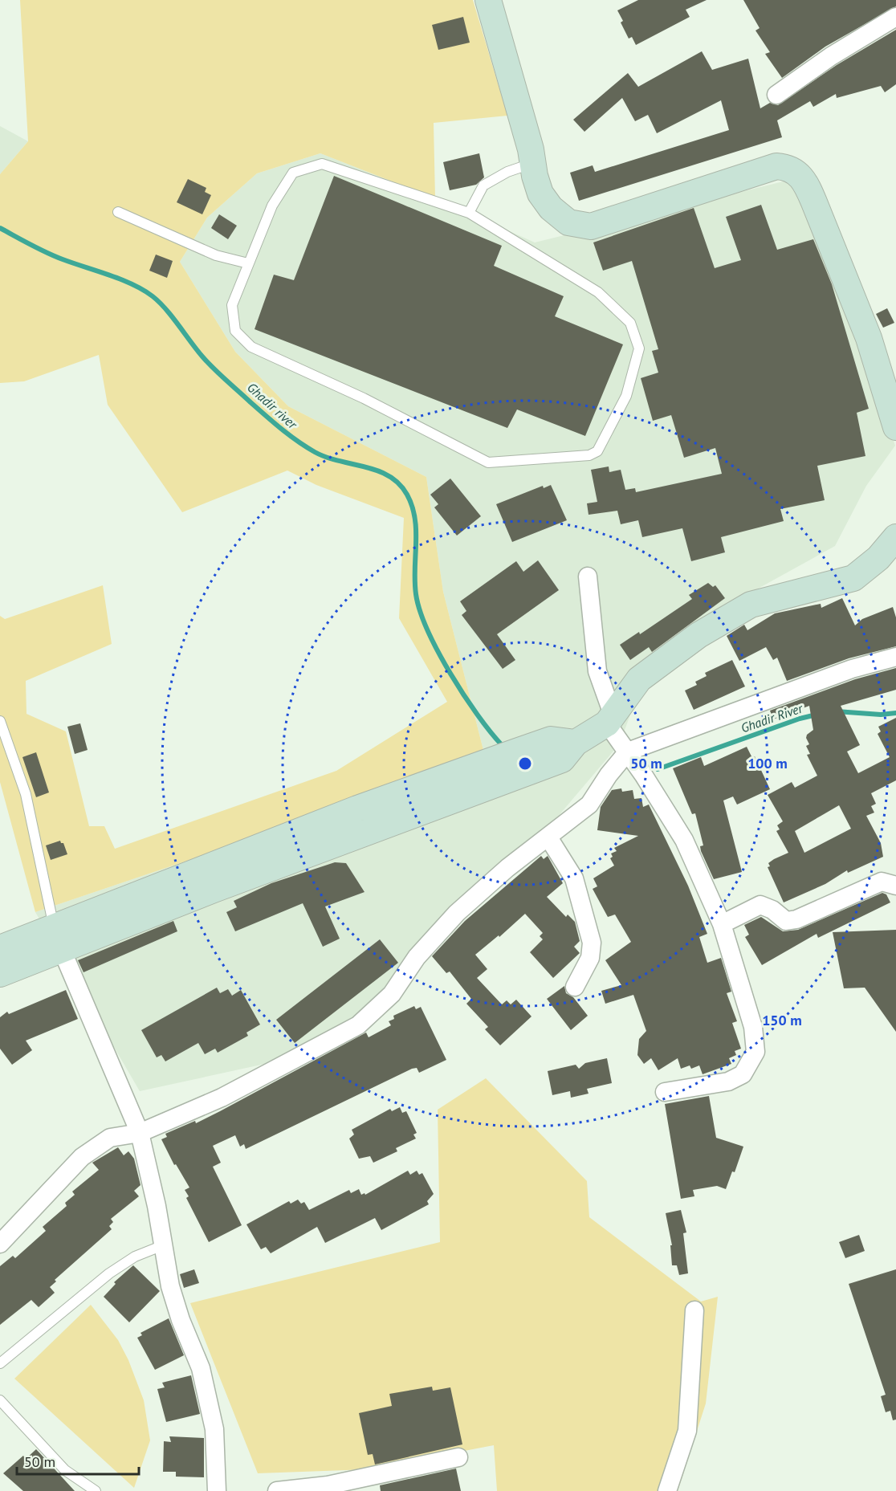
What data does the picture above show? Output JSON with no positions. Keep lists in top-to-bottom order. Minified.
{"water":["Ghadir river","Ghadir River"],"scale_bar":"50 m","rings":["50 m","100 m","150 m"]}
